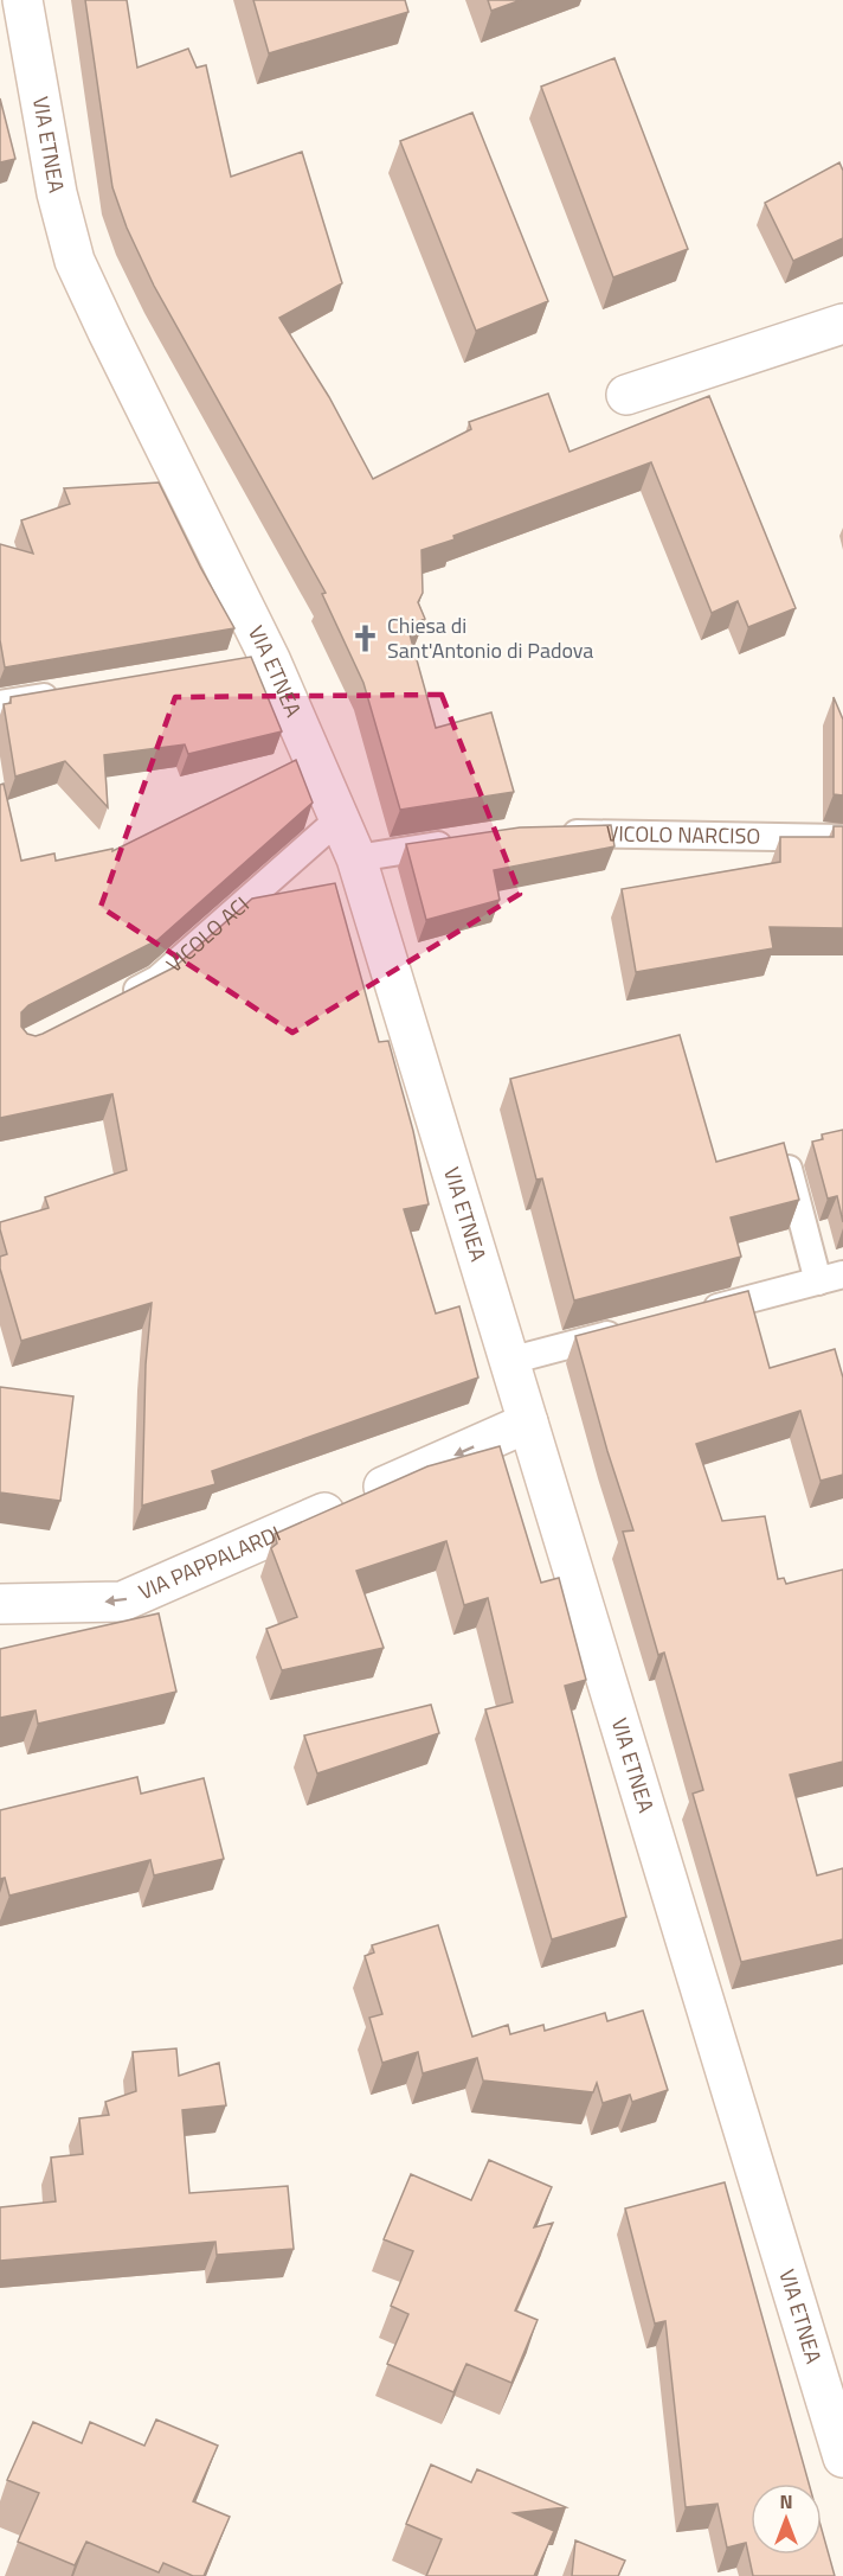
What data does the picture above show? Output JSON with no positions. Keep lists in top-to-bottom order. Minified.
{"streets":{"main road":["VIA ETNEA","VIA PAPPALARDI"],"lane":["VICOLO NARCISO","VICOLO ACI"]},"crossings":[["VIA ETNEA","VICOLO ACI"],["VIA ETNEA","VIA PAPPALARDI"]],"one_way":["VIA PAPPALARDI"],"places":{"church":["Chiesa di Sant'Antonio di Padova"]},"north":"top"}
